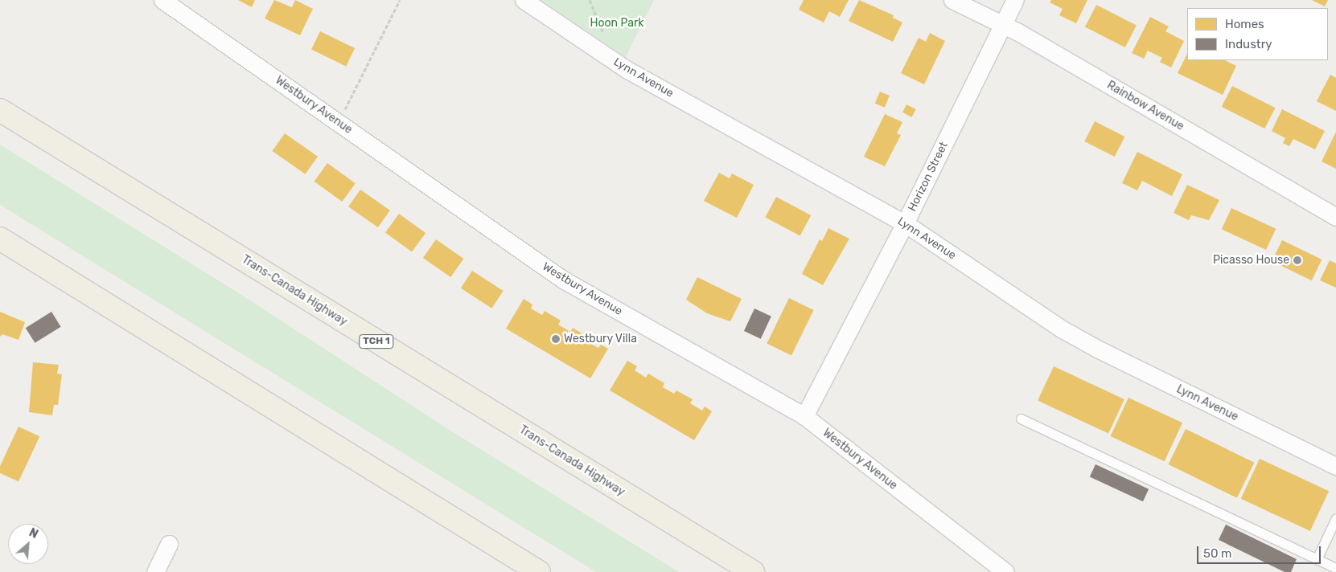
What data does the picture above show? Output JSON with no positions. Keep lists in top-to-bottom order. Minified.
{"streets":{"highway":["Trans-Canada Highway","TCH 1"],"street":["Lynn Avenue","Westbury Avenue","Rainbow Avenue","Horizon Street"]},"crossings":[["Lynn Avenue","Horizon Street"],["Westbury Avenue","Horizon Street"],["Rainbow Avenue","Horizon Street"]],"parks":["Hoon Park"],"places":["Picasso House","Westbury Villa"],"legend":["Homes","Industry"],"scale_bar":"50 m","north":"top right"}
